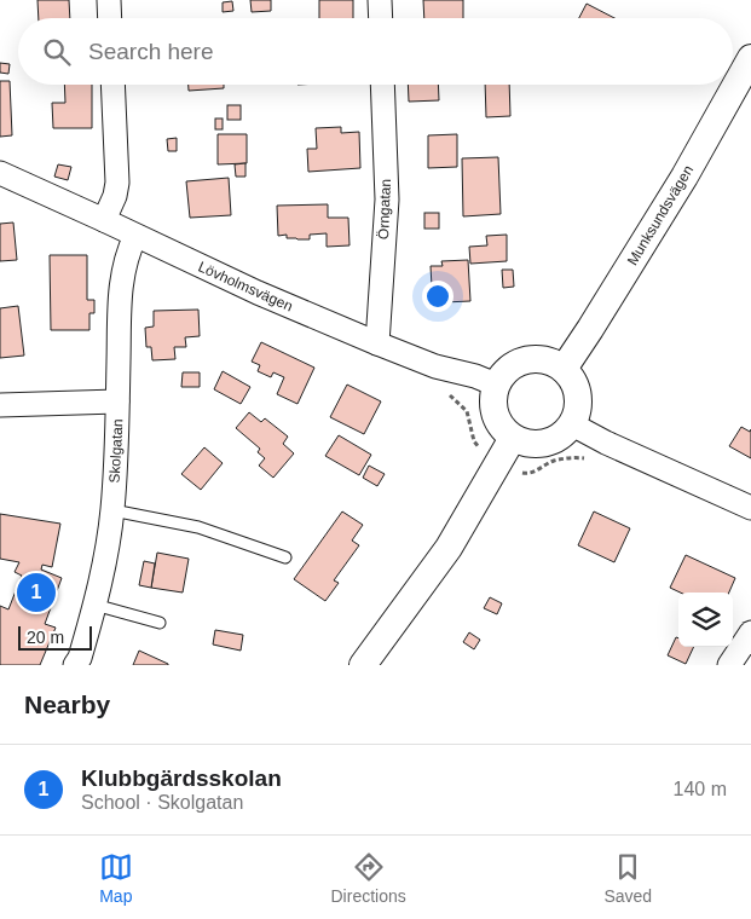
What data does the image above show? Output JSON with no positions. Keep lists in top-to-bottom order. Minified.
{"streets":{"street":["Örngatan","Munksundsvägen","Lövholmsvägen","Skolgatan"]},"crossings":[["Örngatan","Lövholmsvägen"],["Munksundsvägen","Lövholmsvägen"],["Lövholmsvägen","Skolgatan"]],"scale_bar":"20 m","page":{"search":"Search here","pins":"1","scale":"20 m","heading":"Nearby","list":[{"mark":"1","name":"Klubbgärdsskolan","note":"School · Skolgatan","value":"140 m"}],"nav":["Map","Directions","Saved"]}}
